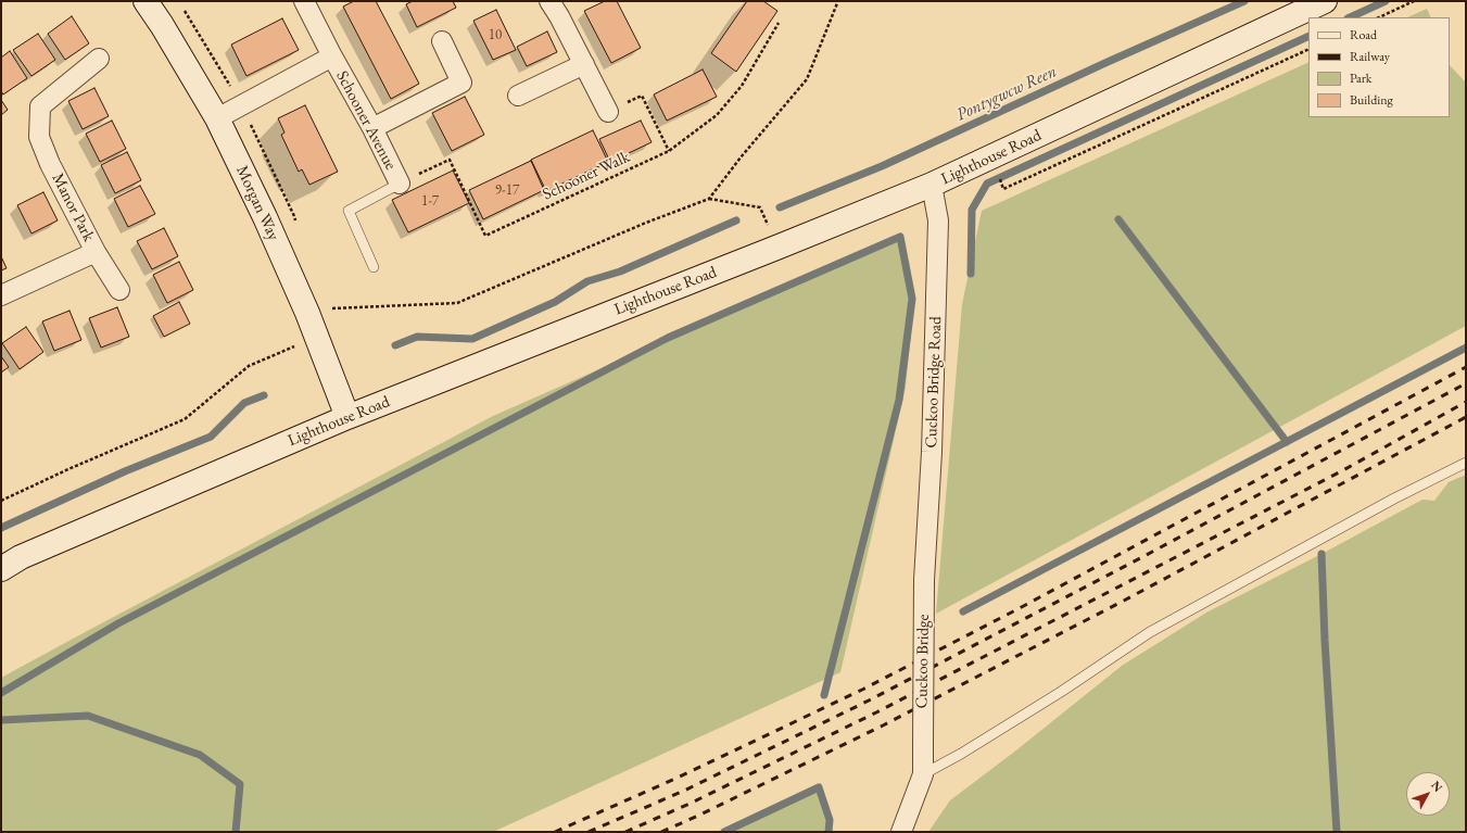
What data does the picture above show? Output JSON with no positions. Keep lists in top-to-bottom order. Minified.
{"streets":{"main road":["Lighthouse Road","Morgan Way"],"street":["Schooner Avenue","Manor Park","Cuckoo Bridge Road","Cuckoo Bridge"],"path":["Schooner Walk"]},"crossings":[["Schooner Avenue","Schooner Walk"],["Schooner Avenue","Morgan Way"],["Lighthouse Road","Morgan Way"],["Lighthouse Road","Cuckoo Bridge Road"],["Cuckoo Bridge Road","Cuckoo Bridge"]],"water":["Pontygwcw Reen"],"house_numbers":["10","9-17","1-7"],"legend":["Road","Railway","Park","Building"],"north":"top right"}
